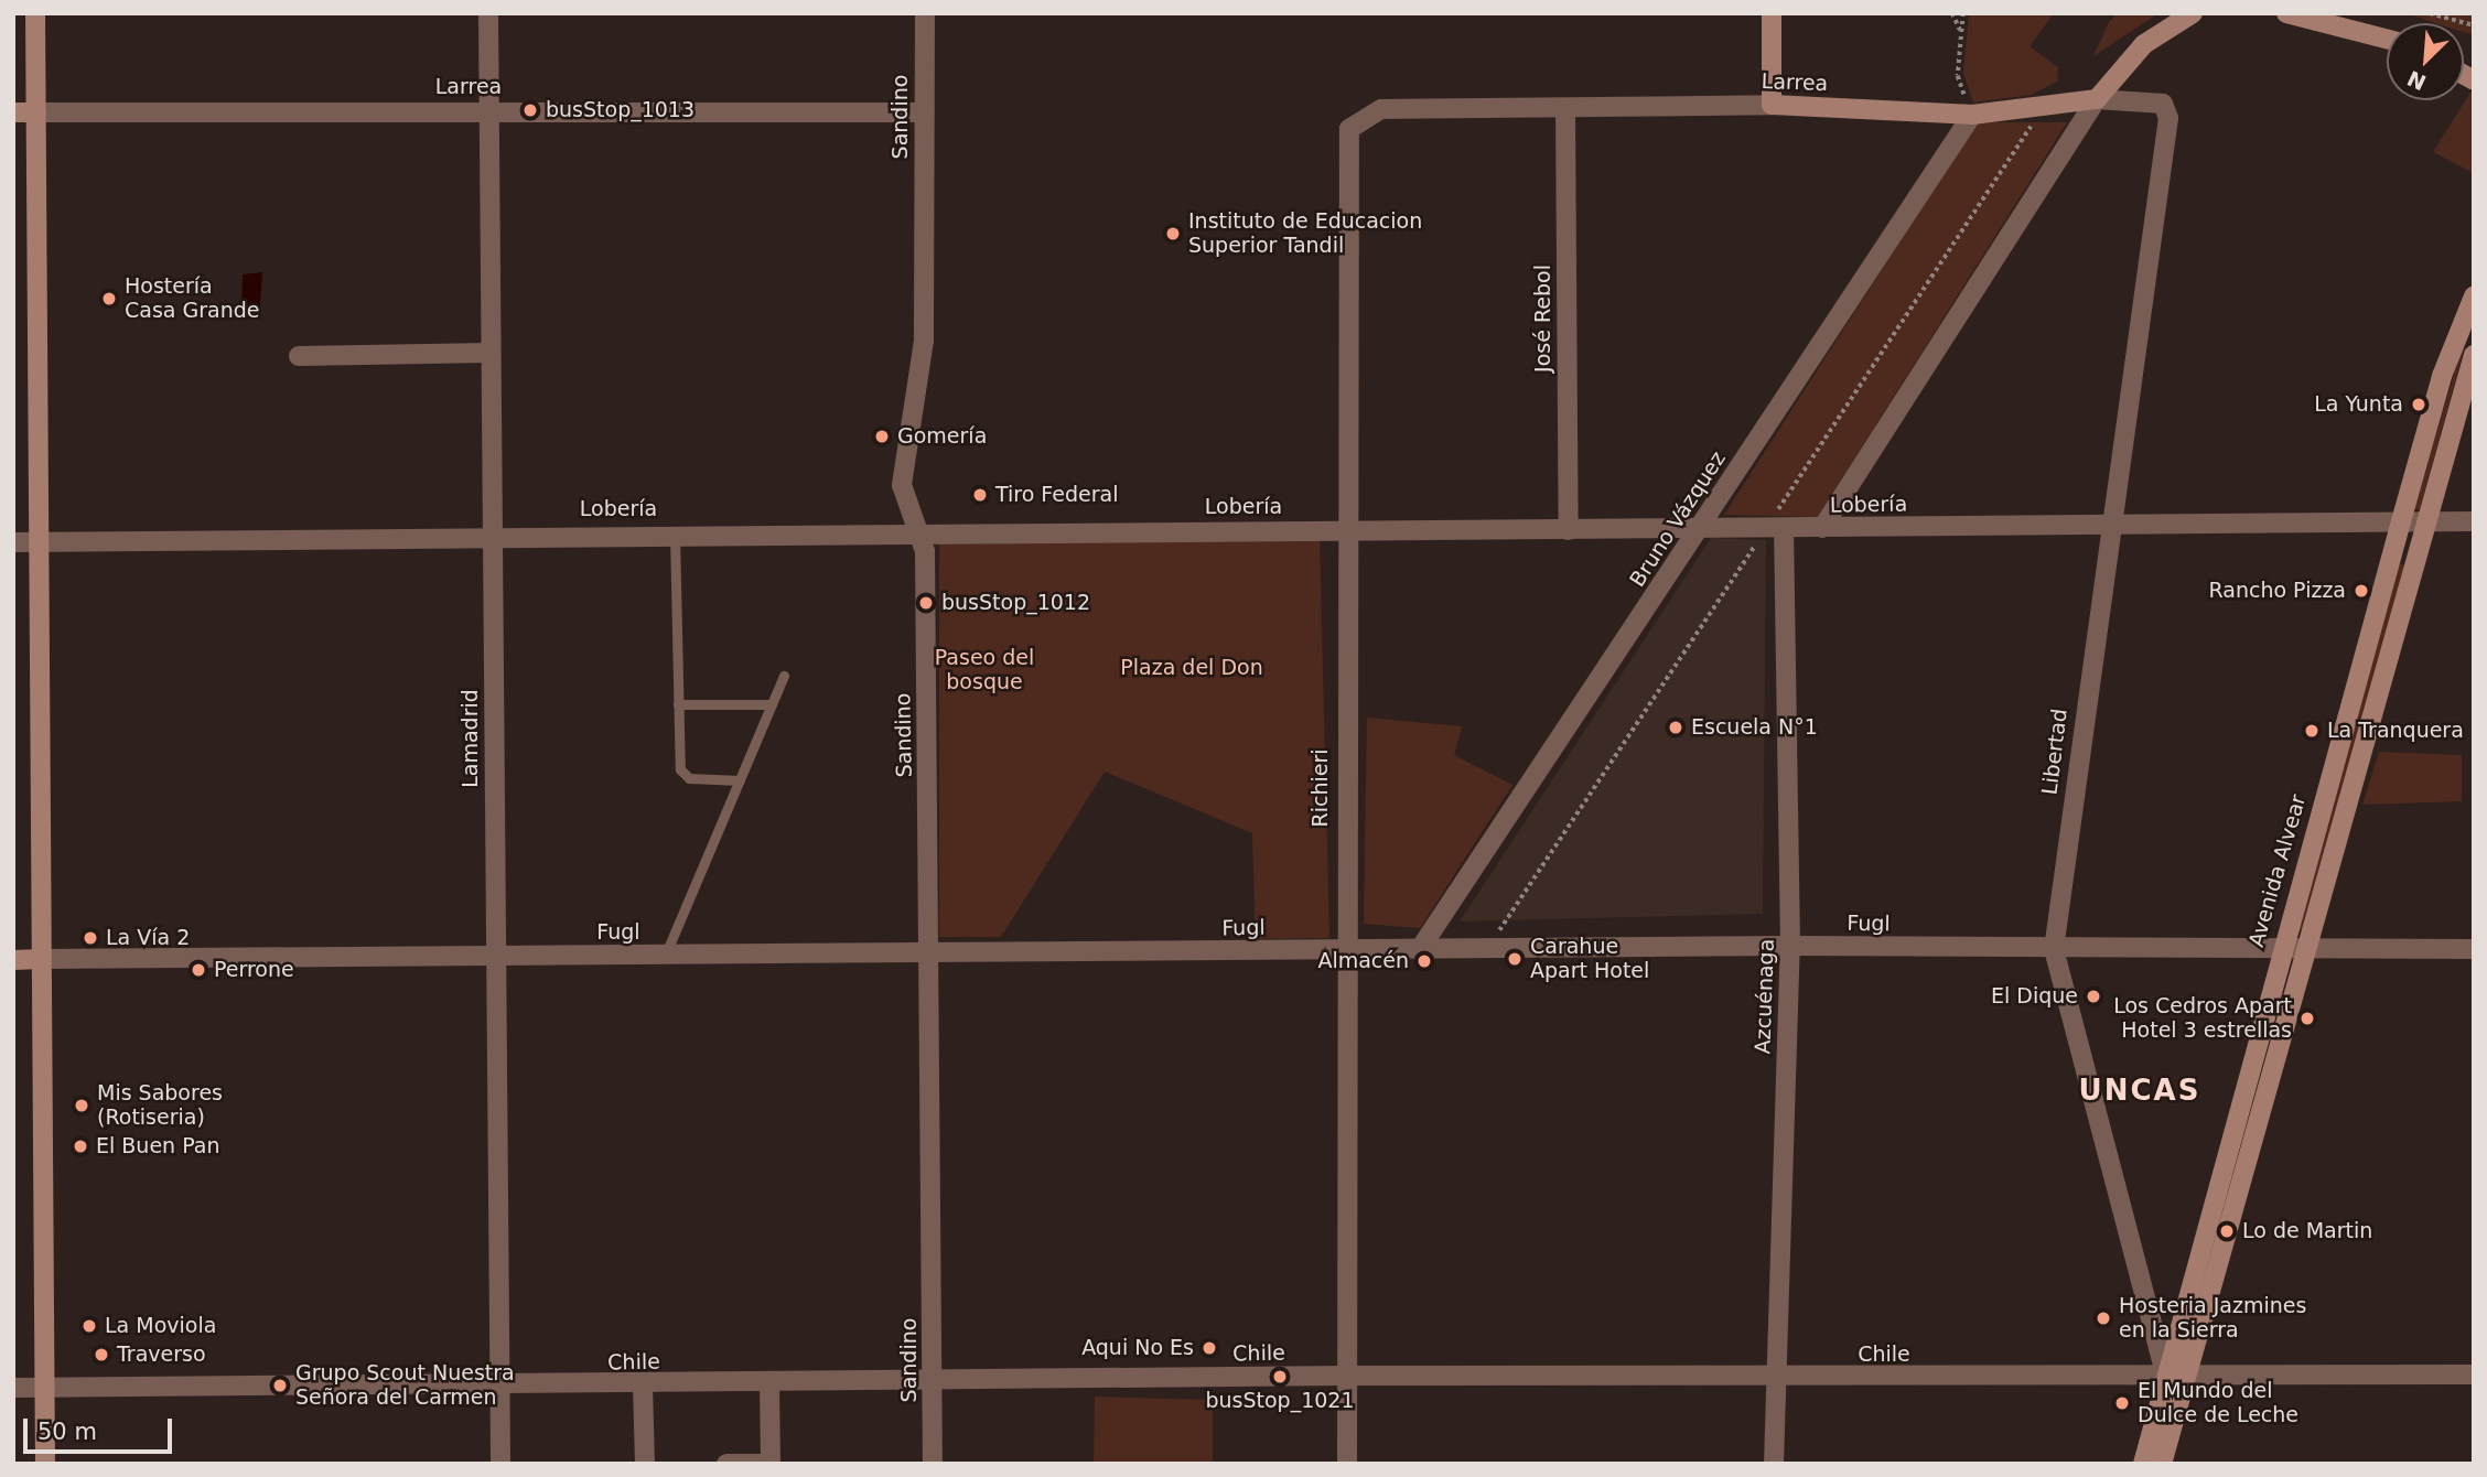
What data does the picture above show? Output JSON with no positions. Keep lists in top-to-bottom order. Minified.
{"streets":{"main road":["Larrea","Avenida Alvear","Fugl"],"street":["Sandino","José Rebol","Lobería","Bruno Vázquez","Lamadrid","Libertad","Richieri","Azcuénaga","Chile"]},"crossings":[["Larrea","Sandino"],["Larrea","José Rebol"],["Larrea","Bruno Vázquez"],["Larrea","Lamadrid"],["Larrea","Libertad"],["Larrea","Richieri"],["Sandino","Lobería"],["Sandino","Fugl"],["Sandino","Chile"],["José Rebol","Lobería"],["Lobería","Bruno Vázquez"],["Lobería","Lamadrid"],["Lobería","Libertad"],["Lobería","Richieri"],["Lobería","Avenida Alvear"],["Lobería","Azcuénaga"],["Bruno Vázquez","Fugl"],["Lamadrid","Fugl"],["Lamadrid","Chile"],["Libertad","Avenida Alvear"],["Libertad","Fugl"],["Libertad","Chile"],["Richieri","Fugl"],["Richieri","Chile"],["Avenida Alvear","Fugl"],["Avenida Alvear","Chile"],["Fugl","Azcuénaga"],["Azcuénaga","Chile"]],"districts":["UNCAS"],"parks":["Paseo del bosque","Plaza del Don"],"places":["busStop_1013","Instituto de Educacion Superior Tandil","Hostería Casa Grande","La Yunta","Gomería","Tiro Federal","Rancho Pizza","busStop_1012","Escuela N°1","La Tranquera","La Vía 2","Carahue Apart Hotel","Almacén","Perrone","El Dique","Los Cedros Apart Hotel 3 estrellas","Mis Sabores (Rotiseria)","El Buen Pan","Lo de Martin","Hosteria Jazmines en la Sierra","La Moviola","Aqui No Es","Traverso","busStop_1021","Grupo Scout Nuestra Señora del Carmen","El Mundo del Dulce de Leche"],"scale_bar":"50 m","north":"bottom left"}
